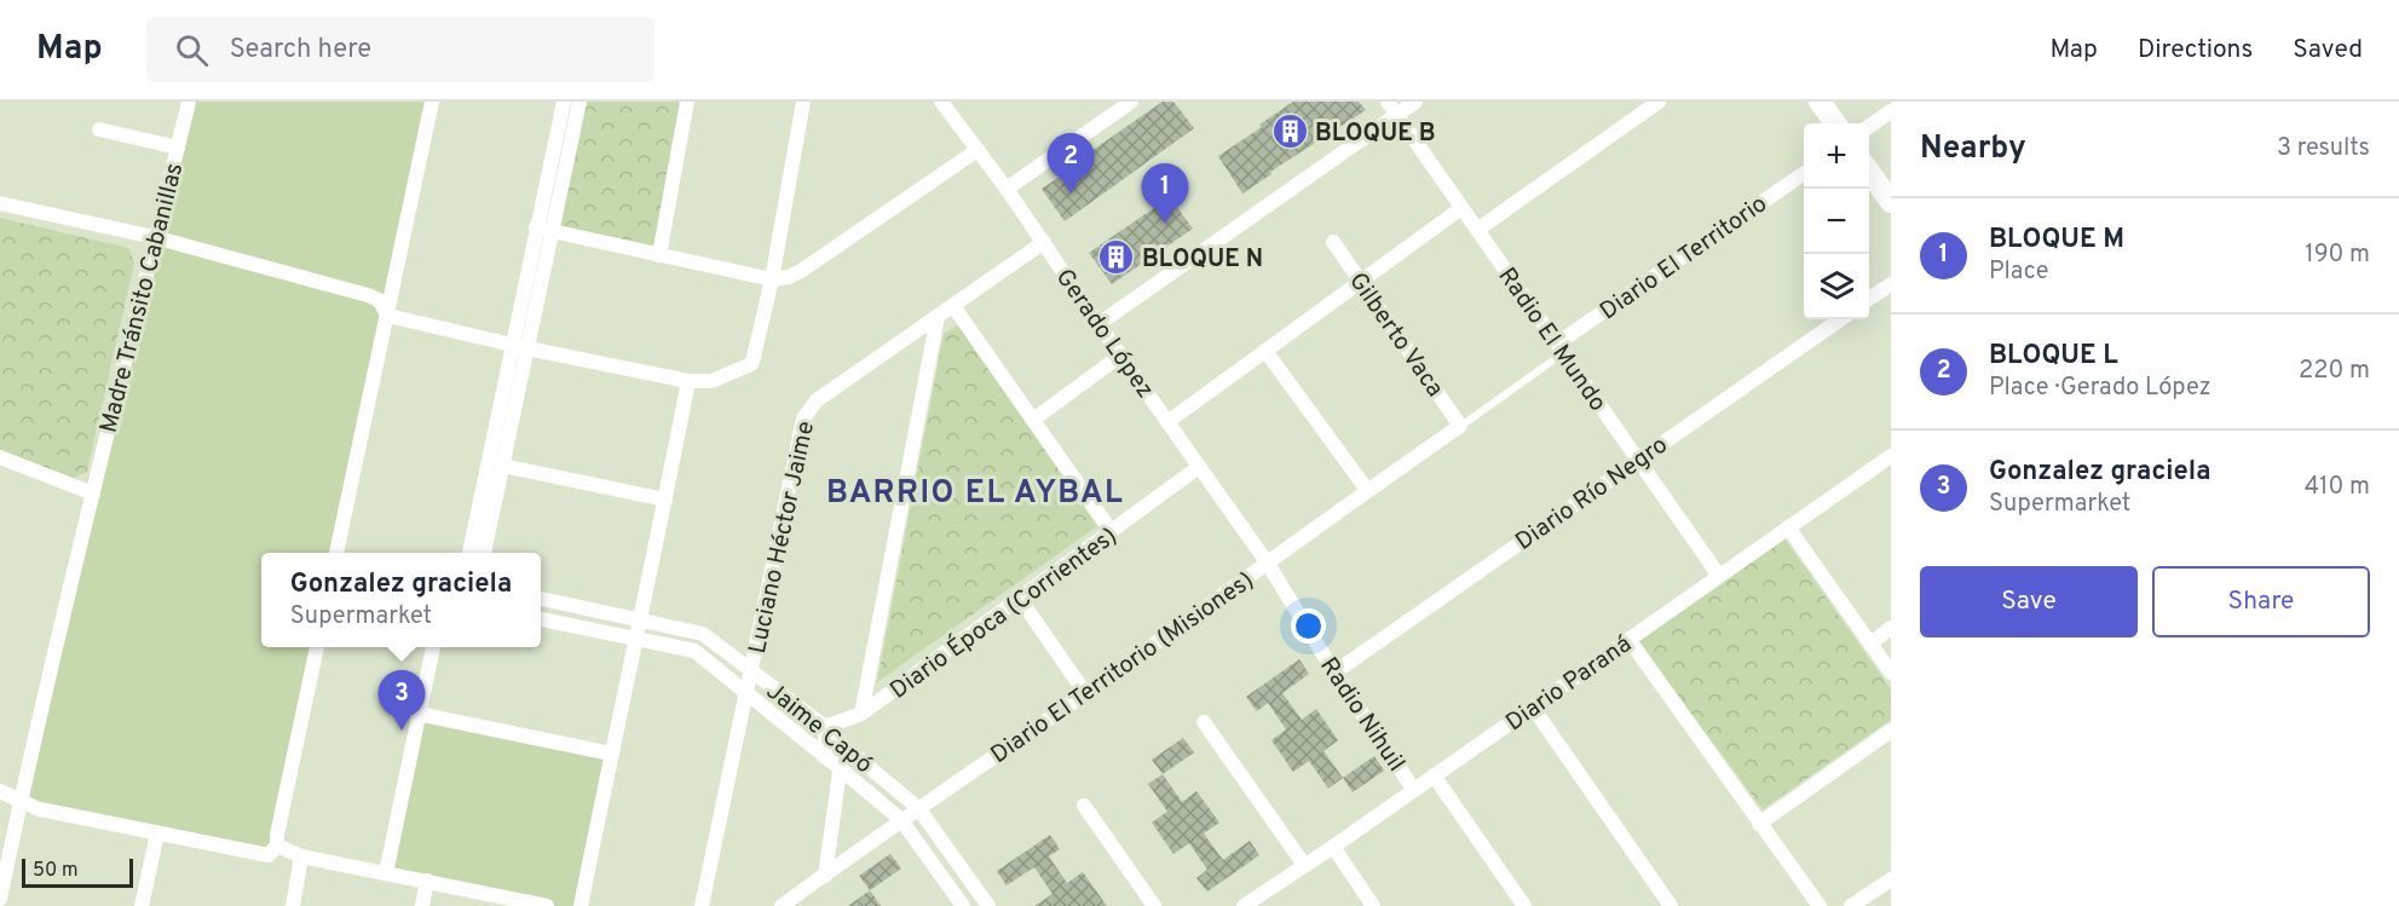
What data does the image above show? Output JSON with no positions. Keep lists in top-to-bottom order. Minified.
{"streets":{"street":["Diario El Territorio","Madre Tránsito Cabanillas","Gerado López","Gilberto Vaca","Radio El Mundo","Diario Río Negro","Luciano Héctor Jaime","Diario Época (Corrientes)","Diario El Territorio (Misiones)","Diario Paraná","Radio Nihuil","Jaime Capó"]},"crossings":[["Diario El Territorio","Radio El Mundo"],["Gerado López","Luciano Héctor Jaime"],["Gerado López","Diario Época (Corrientes)"],["Gerado López","Diario El Territorio (Misiones)"],["Gerado López","Radio Nihuil"],["Gilberto Vaca","Diario El Territorio (Misiones)"],["Radio El Mundo","Diario Río Negro"],["Radio El Mundo","Diario Paraná"],["Diario Río Negro","Radio Nihuil"],["Luciano Héctor Jaime","Jaime Capó"],["Diario Época (Corrientes)","Jaime Capó"],["Diario El Territorio (Misiones)","Radio Nihuil"],["Diario El Territorio (Misiones)","Jaime Capó"],["Diario Paraná","Radio Nihuil"]],"districts":["BARRIO EL AYBAL"],"places":{"building":["BLOQUE B","BLOQUE N"]},"scale_bar":"50 m","page":{"header":"Map","search":"Search here","nav":["Map","Directions","Saved"],"heading":["Nearby","3 results"],"map_buttons":["+","−"],"pins":["2","1","3"],"list":[{"mark":"1","name":"BLOQUE M","note":"Place","value":"190 m"},{"mark":"2","name":"BLOQUE L","note":"Place · Gerado López","value":"220 m"},{"mark":"3","name":"Gonzalez graciela","note":"Supermarket","value":"410 m"}],"buttons":["Save","Share"],"popup":["Gonzalez graciela","Supermarket"],"scale":"50 m"}}
